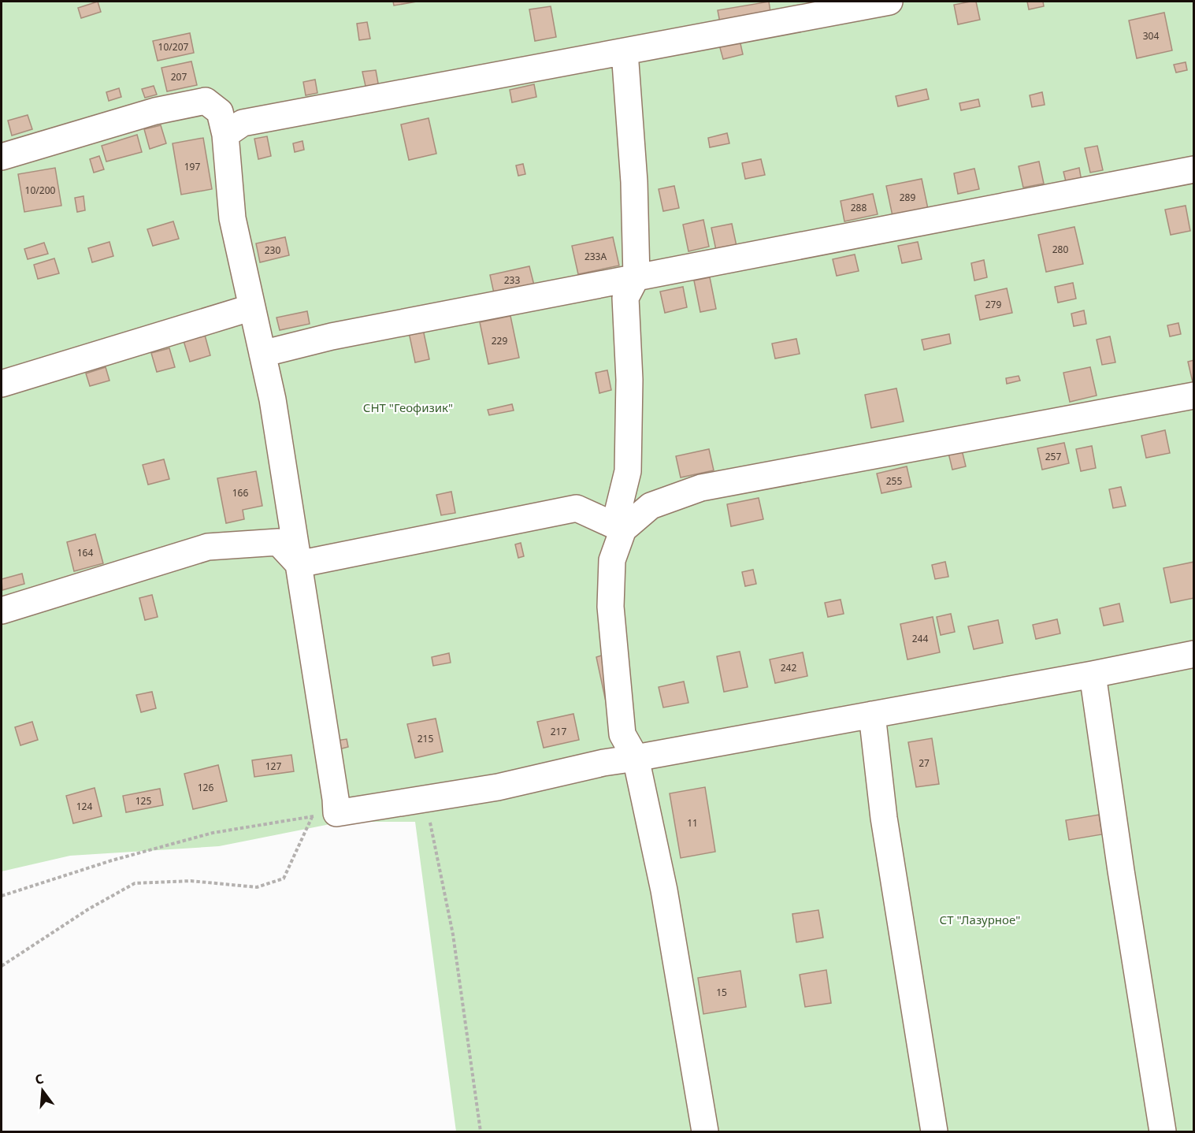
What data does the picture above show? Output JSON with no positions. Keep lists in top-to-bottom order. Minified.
{"parks":["СНТ \"Геофизик\"","СТ \"Лазурное\""],"house_numbers":["304","10/207","207","197","10/200","289","288","280","230","233А","233","279","229","257","255","166","164","244","242","217","215","27","127","126","125","124","11","15"],"north":"top"}
